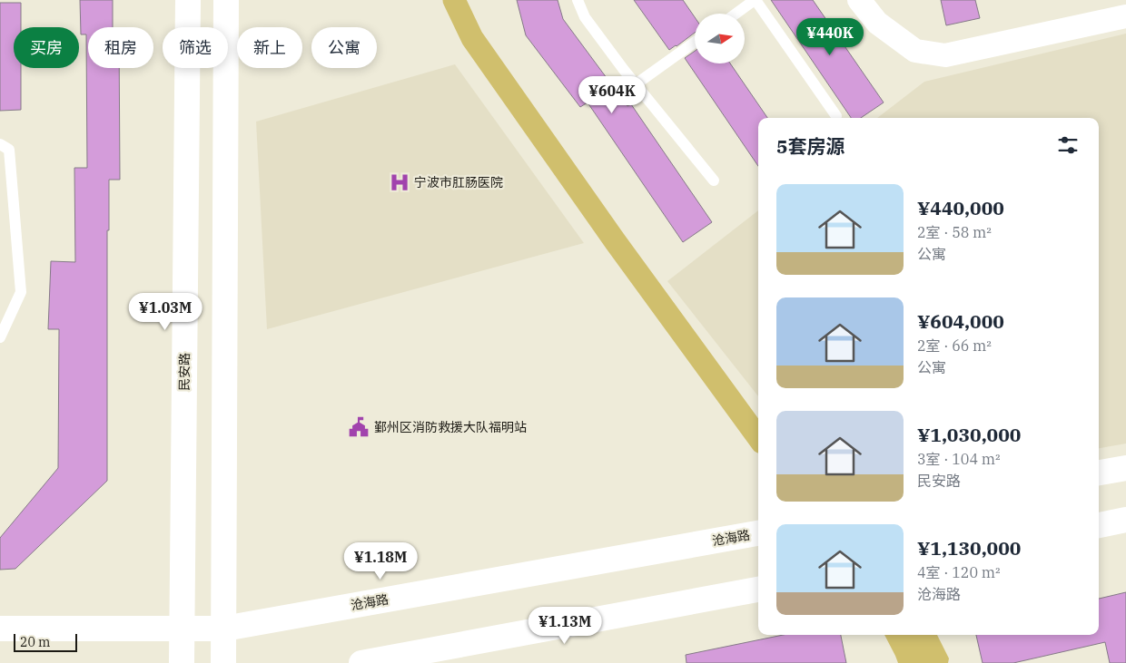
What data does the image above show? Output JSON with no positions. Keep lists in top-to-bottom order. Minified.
{"streets":{"main road":["民安路","沧海路"]},"crossings":[["民安路","沧海路"]],"places":{"hospital":["宁波市肛肠医院"],"public building":["鄞州区消防救援大队福明站"]},"scale_bar":"20 m","north":"right","page":{"price":["¥440K","¥604K","¥1.03M","¥1.18M","¥1.13M"],"chip":["买房","租房","筛选","新上","公寓"],"heading":"5套房源","list":[{"name":"¥440,000","note":"2室 · 58 m² · 公寓"},{"name":"¥604,000","note":"2室 · 66 m² · 公寓"},{"name":"¥1,030,000","note":"3室 · 104 m² · 民安路"},{"name":"¥1,130,000","note":"4室 · 120 m² · 沧海路"}],"scale":"20 m"}}
